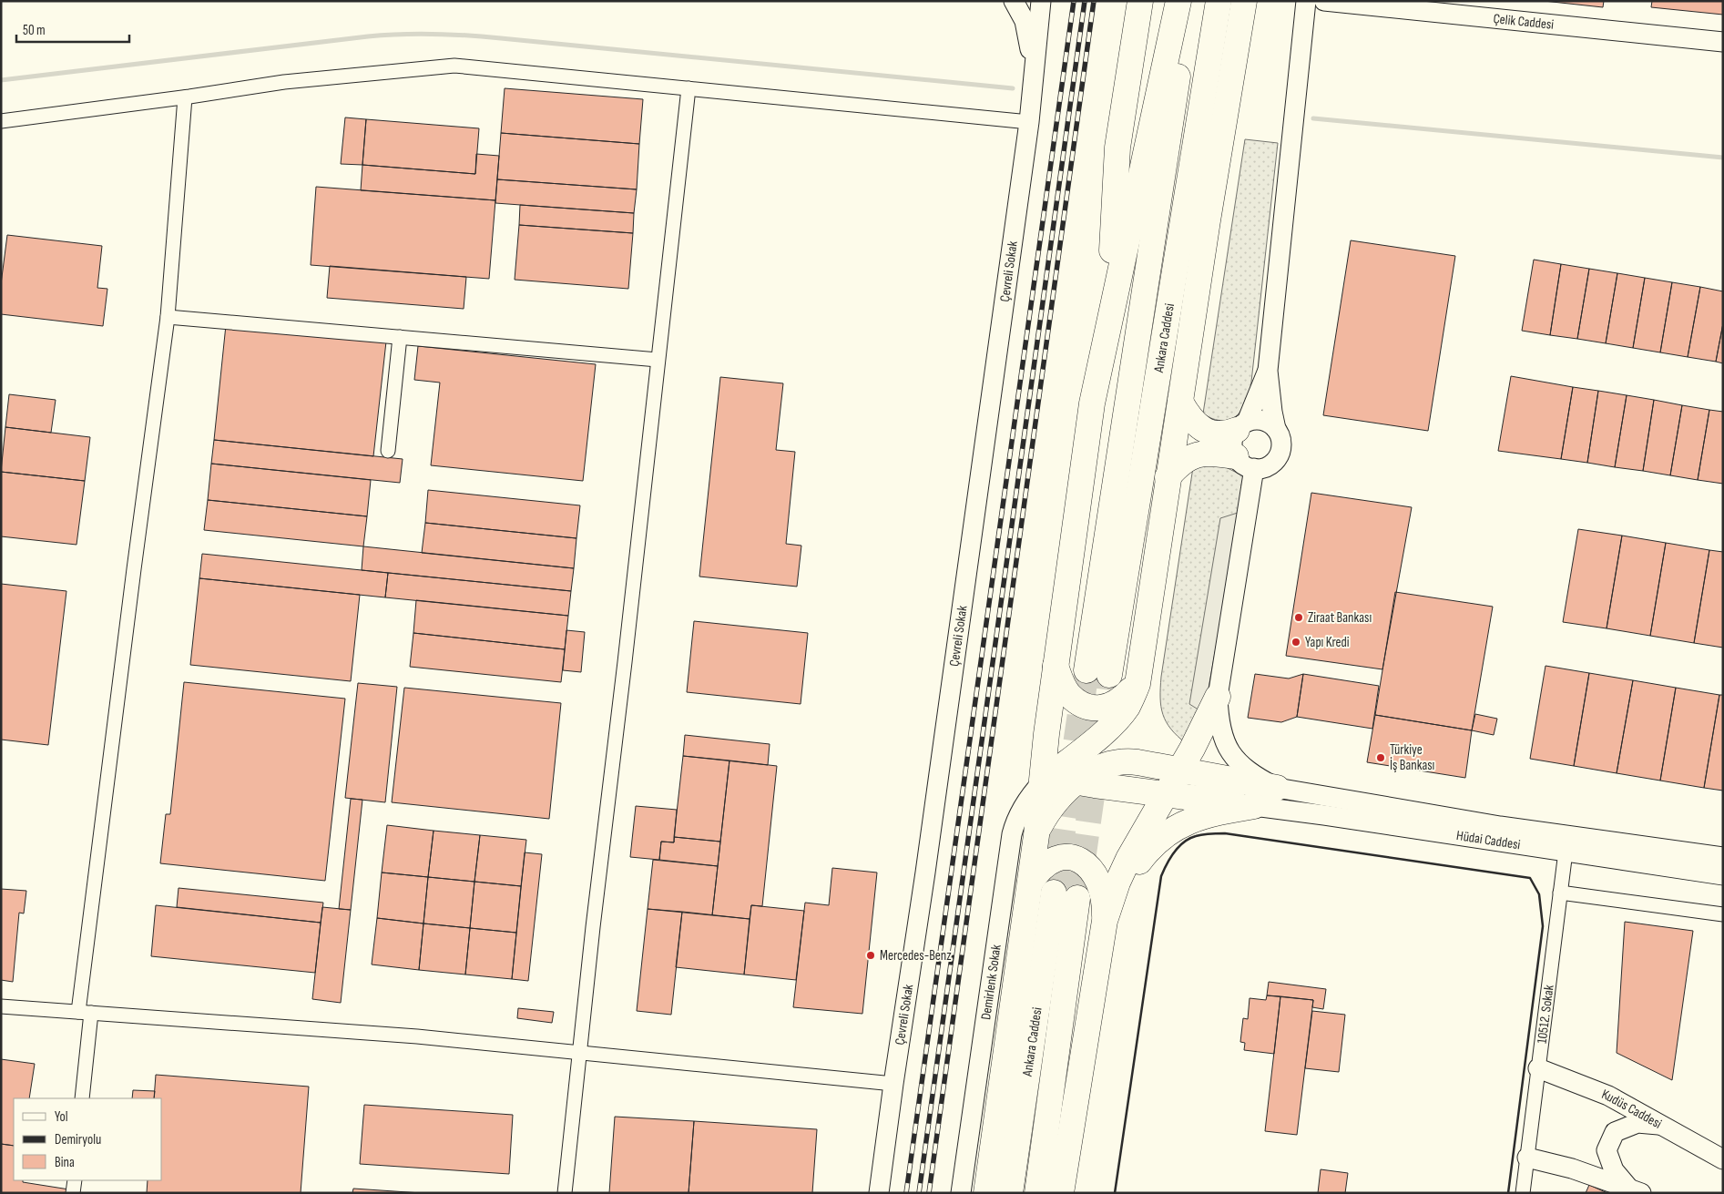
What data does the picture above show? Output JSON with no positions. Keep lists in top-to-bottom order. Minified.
{"streets":{"highway":["Ankara Caddesi"],"street":["Çelik Caddesi","Çevreli Sokak","Hüdai Caddesi","Demirlenk Sokak","10512. Sokak","Kudüs Caddesi"]},"crossings":[["Hüdai Caddesi","10512. Sokak"],["10512. Sokak","Kudüs Caddesi"]],"places":["Ziraat Bankası","Yapı Kredi","Türkiye İş Bankası","Mercedes-Benz"],"legend":["Yol","Demiryolu","Bina"],"scale_bar":"50 m"}
